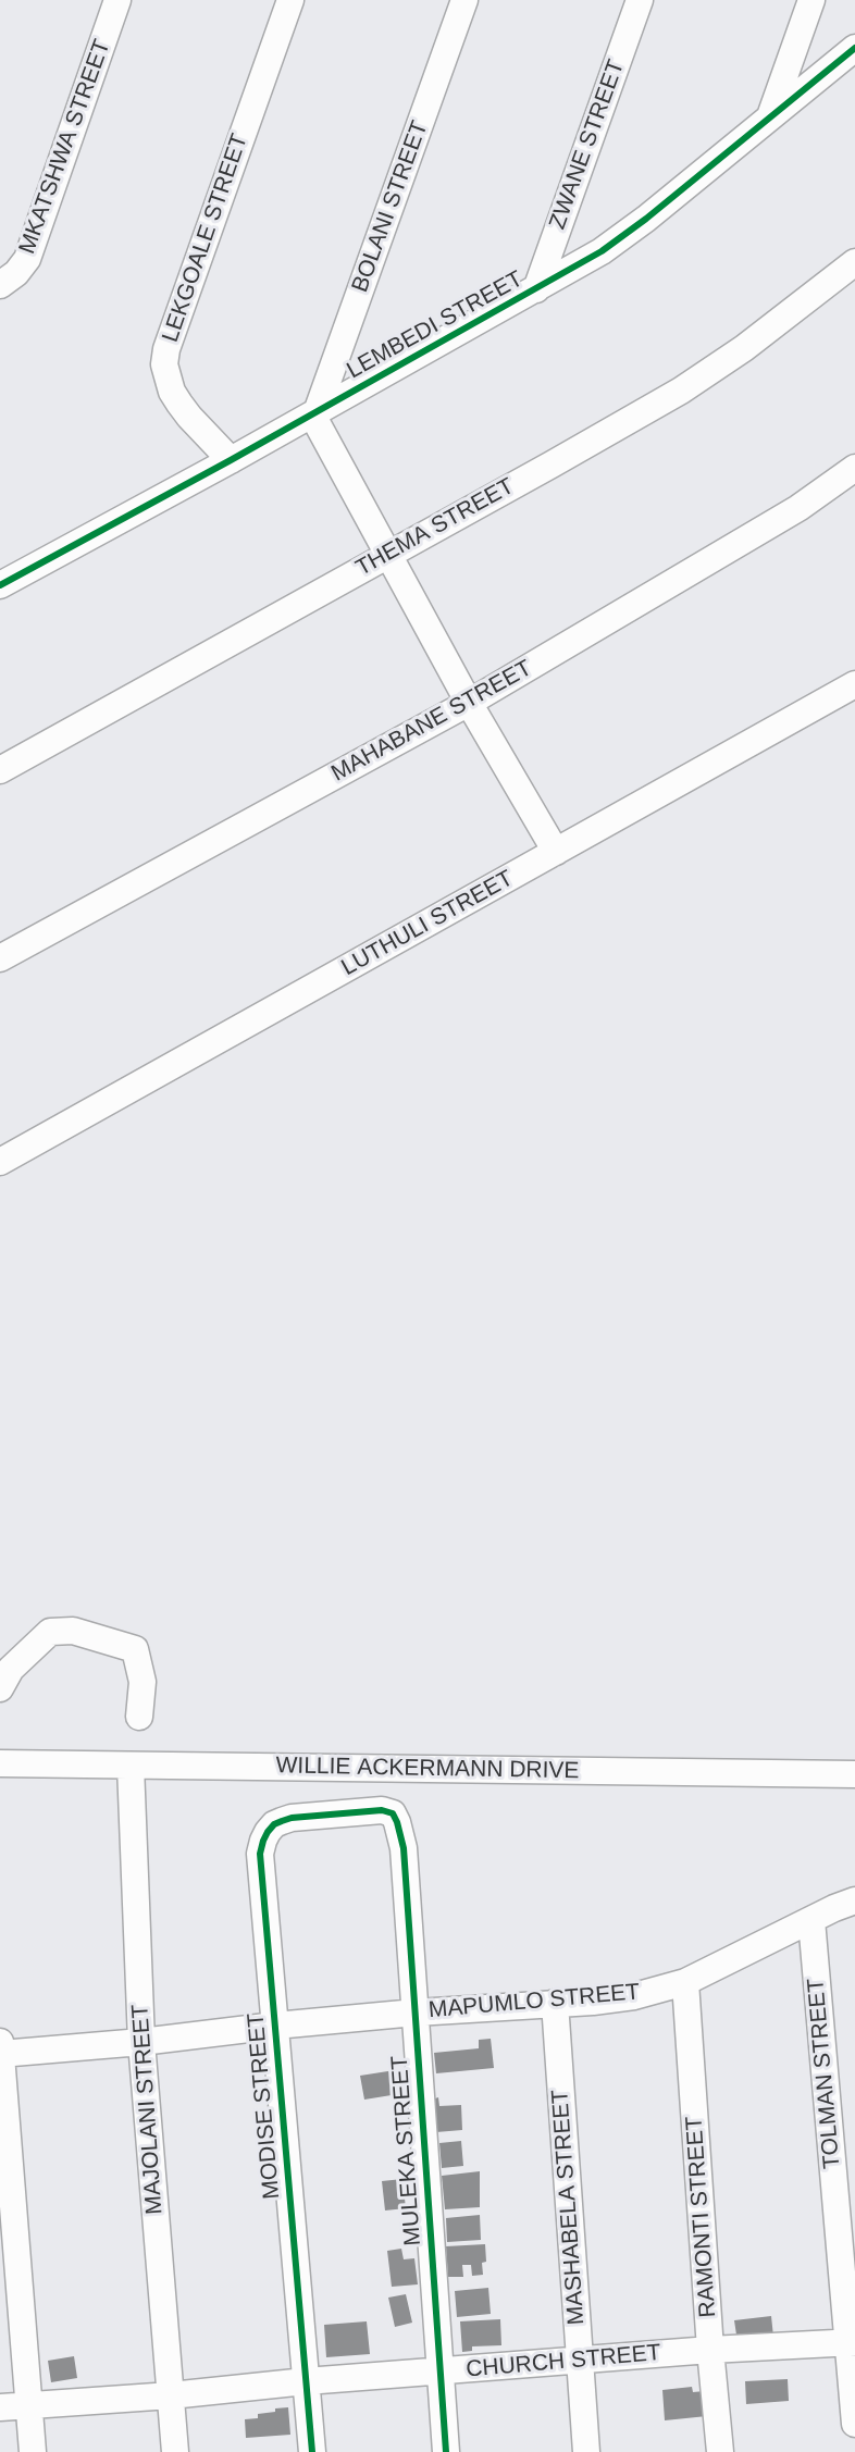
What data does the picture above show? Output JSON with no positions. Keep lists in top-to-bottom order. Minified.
{"streets":{"street":["ZWANE STREET","MKATSHWA STREET","BOLANI STREET","LEKGOALE STREET","LEMBEDI STREET","THEMA STREET","MAHABANE STREET","LUTHULI STREET","WILLIE ACKERMANN DRIVE","MAPUMLO STREET","TOLMAN STREET","MODISE STREET","MAJOLANI STREET","MULEKA STREET","MASHABELA STREET","RAMONTI STREET","CHURCH STREET"]},"crossings":[["ZWANE STREET","LEMBEDI STREET"],["BOLANI STREET","LEMBEDI STREET"],["LEKGOALE STREET","LEMBEDI STREET"],["WILLIE ACKERMANN DRIVE","MAJOLANI STREET"],["MAPUMLO STREET","TOLMAN STREET"],["MAPUMLO STREET","MODISE STREET"],["MAPUMLO STREET","MAJOLANI STREET"],["MAPUMLO STREET","MULEKA STREET"],["MAPUMLO STREET","MASHABELA STREET"],["MAPUMLO STREET","RAMONTI STREET"],["TOLMAN STREET","CHURCH STREET"],["MODISE STREET","MULEKA STREET"],["MODISE STREET","CHURCH STREET"],["MAJOLANI STREET","CHURCH STREET"],["MULEKA STREET","CHURCH STREET"],["MASHABELA STREET","CHURCH STREET"],["RAMONTI STREET","CHURCH STREET"]]}
